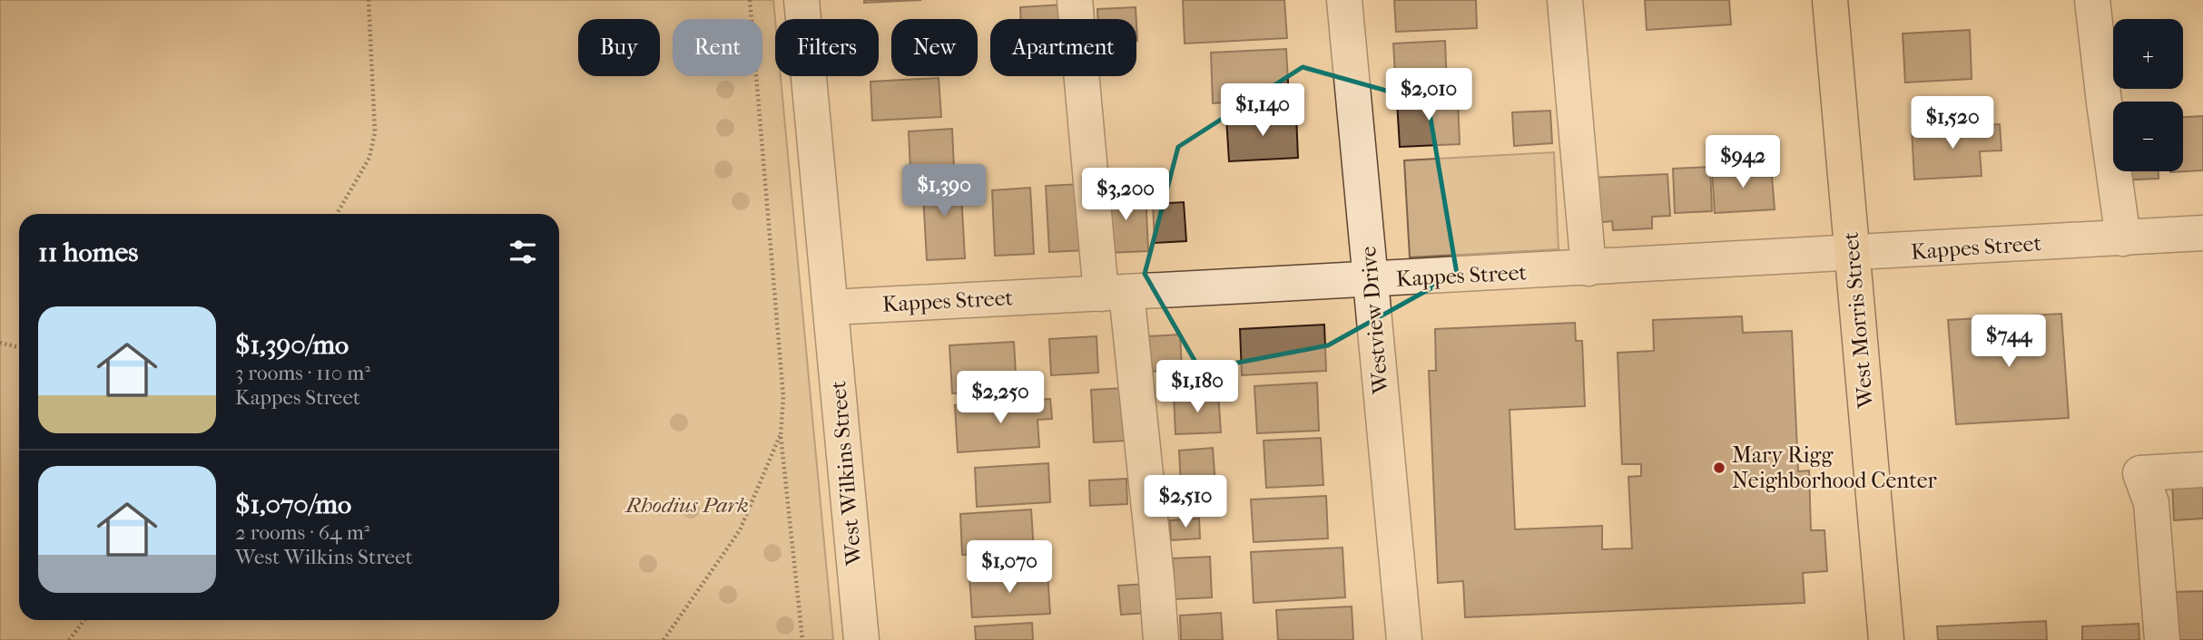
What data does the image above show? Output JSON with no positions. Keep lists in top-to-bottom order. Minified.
{"streets":{"main road":["West Morris Street"],"street":["Kappes Street","Westview Drive","West Wilkins Street"]},"crossings":[["Kappes Street","Westview Drive"],["Kappes Street","West Morris Street"],["Kappes Street","West Wilkins Street"]],"parks":["Rhodius Park"],"places":["Mary Rigg Neighborhood Center"],"page":{"map_buttons":["+","−"],"chip":["Buy","Rent","Filters","New","Apartment"],"price":["$2,010","$1,140","$1,520","$942","$1,390","$3,200","$744","$1,180","$2,250","$2,510","$1,070"],"heading":"11 homes","list":[{"name":"$1,390/mo","note":"3 rooms · 110 m² · Kappes Street"},{"name":"$1,070/mo","note":"2 rooms · 64 m² · West Wilkins Street"}]}}
